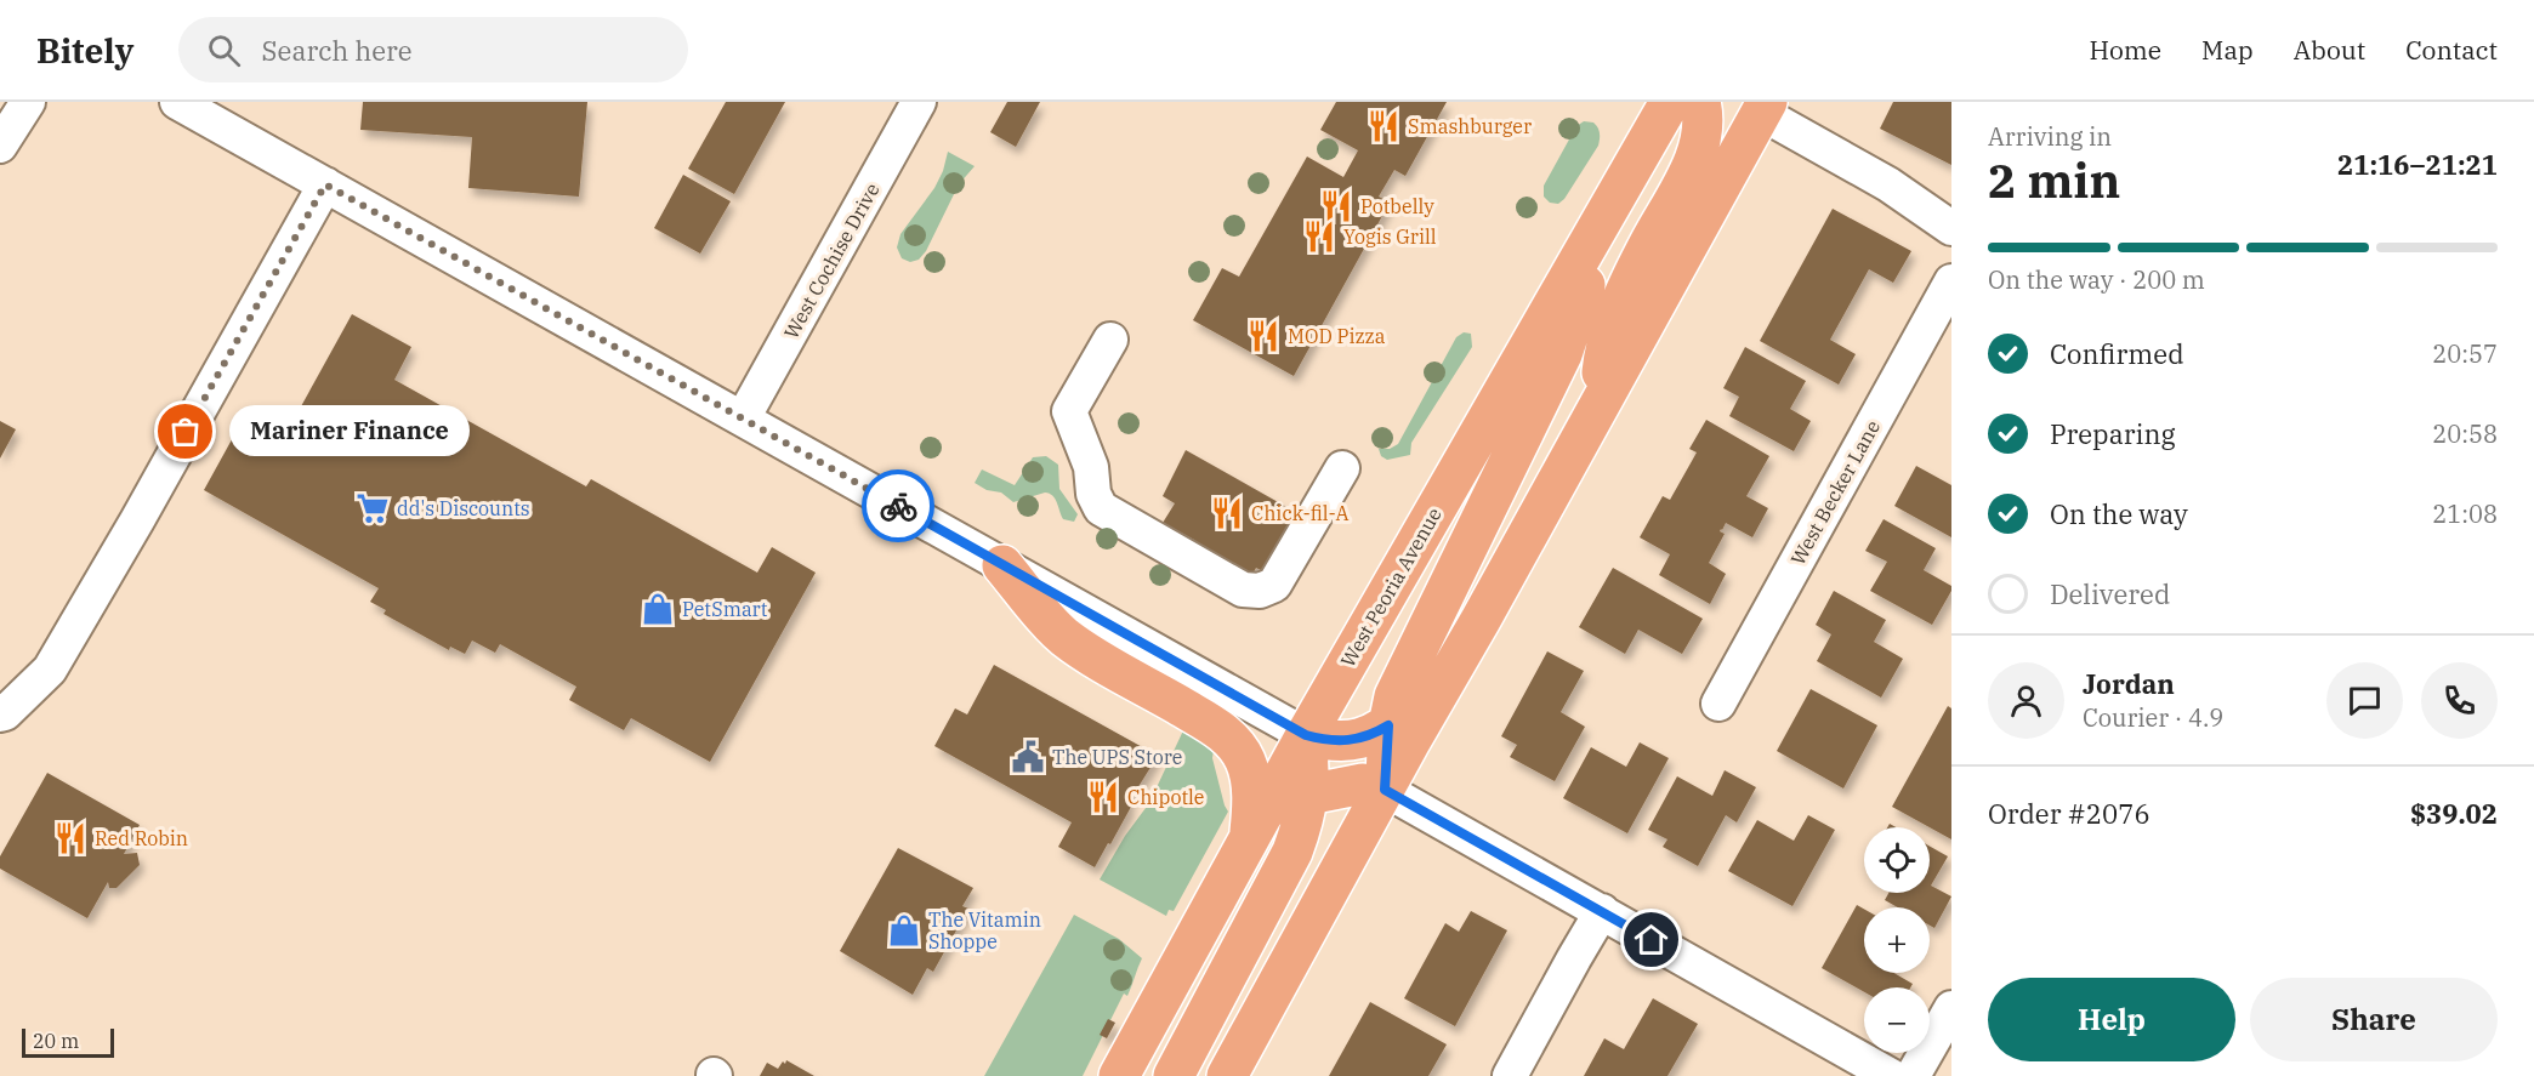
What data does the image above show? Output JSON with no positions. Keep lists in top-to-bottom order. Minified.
{"streets":{"main road":["West Peoria Avenue"],"street":["West Cochise Drive","West Becker Lane"]},"places":{"restaurant":["Smashburger","Potbelly","Yogis Grill","MOD Pizza","Chick-fil-A","Chipotle","Red Robin"],"other":["Mariner Finance"],"supermarket":["dd's Discounts"],"shop":["PetSmart","The Vitamin Shoppe"],"public building":["The UPS Store"]},"scale_bar":"20 m","page":{"header":"Bitely","search":"Search here","nav":["Home","Map","About","Contact"],"heading":["2 min","Arriving in","21:16–21:21"],"panel":["Jordan","Courier · 4.9","Order #2076","$39.02"],"bar":"On the way · 200 m","list":[["Confirmed","20:57"],["Preparing","20:58"],["On the way","21:08"],"Delivered"],"bubble":"Mariner Finance","map_buttons":["+","−"],"buttons":["Help","Share"],"scale":"20 m"}}
